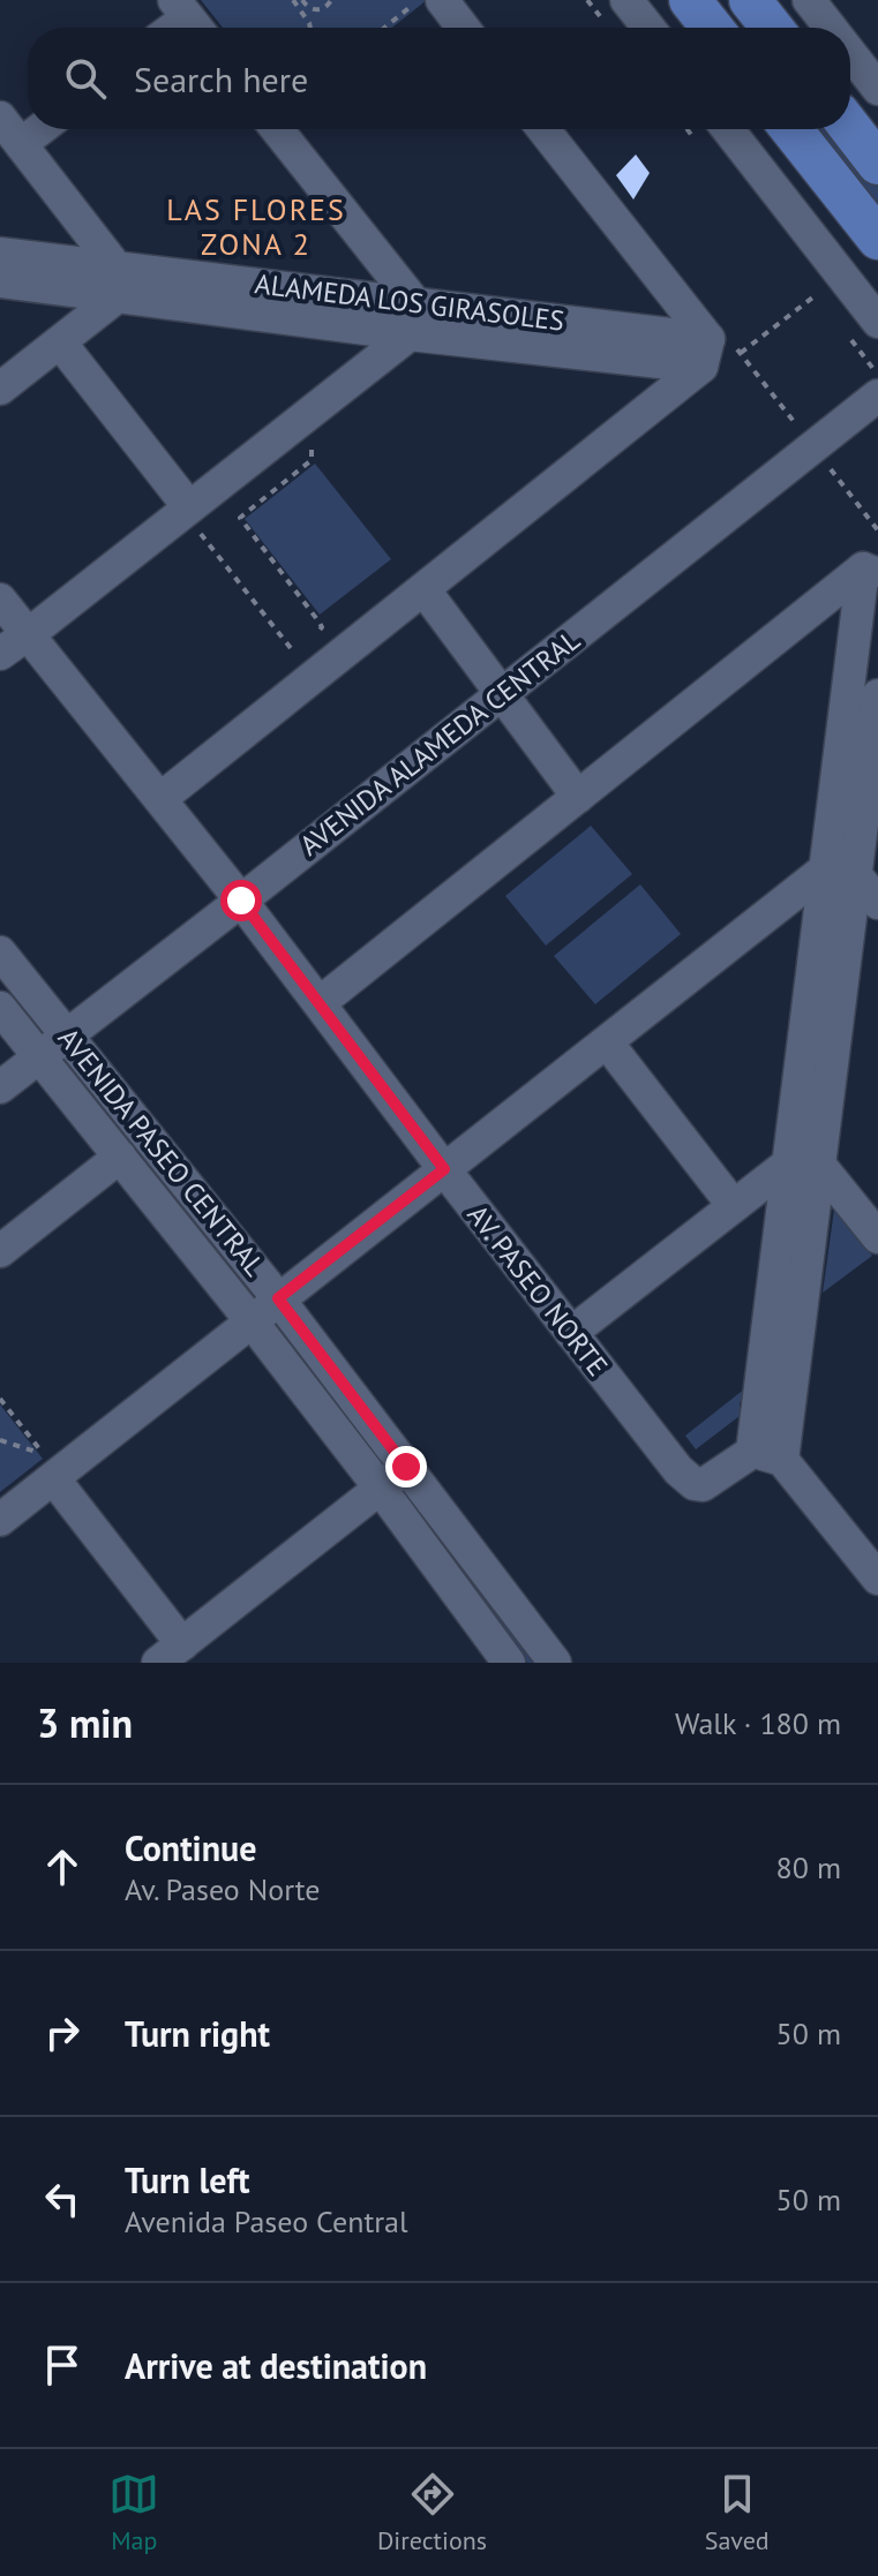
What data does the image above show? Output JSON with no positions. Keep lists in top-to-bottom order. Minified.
{"streets":{"street":["ALAMEDA LOS GIRASOLES","AVENIDA ALAMEDA CENTRAL","AVENIDA PASEO CENTRAL","AV. PASEO NORTE"]},"crossings":[["AVENIDA ALAMEDA CENTRAL","AVENIDA PASEO CENTRAL"],["AVENIDA ALAMEDA CENTRAL","AV. PASEO NORTE"]],"districts":["LAS FLORES ZONA 2"],"page":{"search":"Search here","heading":["3 min","Walk · 180 m"],"list":[["Continue","Av. Paseo Norte","80 m"],["Turn right","50 m"],["Turn left","Avenida Paseo Central","50 m"],"Arrive at destination"],"nav":["Map","Directions","Saved"]}}
